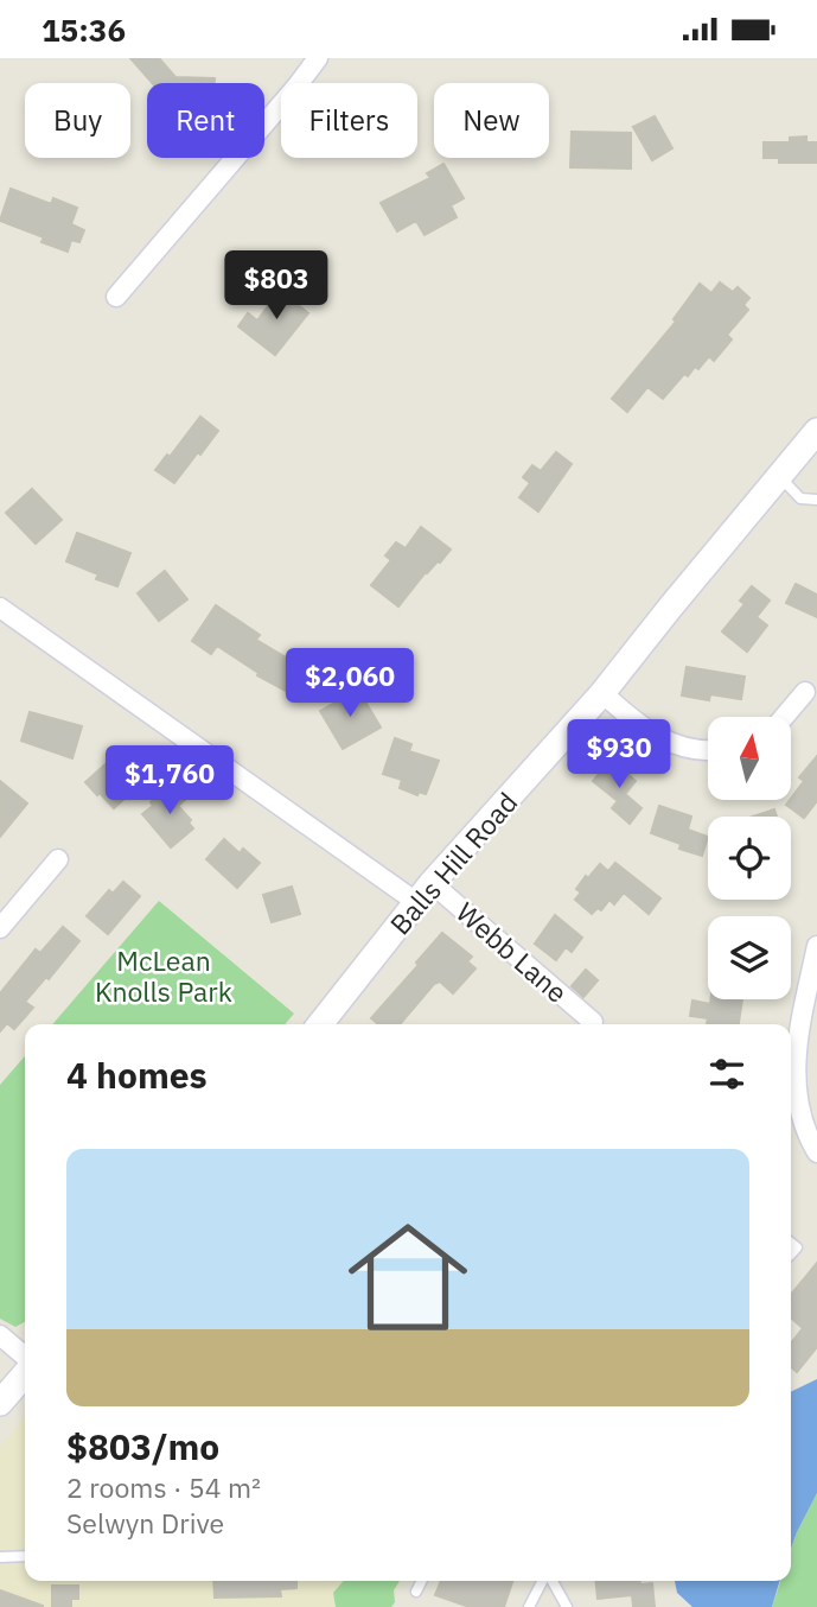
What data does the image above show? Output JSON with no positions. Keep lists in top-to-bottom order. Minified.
{"streets":{"street":["Balls Hill Road","Webb Lane"]},"crossings":[["Balls Hill Road","Webb Lane"]],"parks":["McLean Knolls Park"],"north":"top","page":{"status":"15:36","chip":["Buy","Rent","Filters","New"],"price":["$803","$2,060","$930","$1,760"],"heading":"4 homes","list":[{"name":"$803/mo","note":"2 rooms · 54 m² · Selwyn Drive"}]}}
